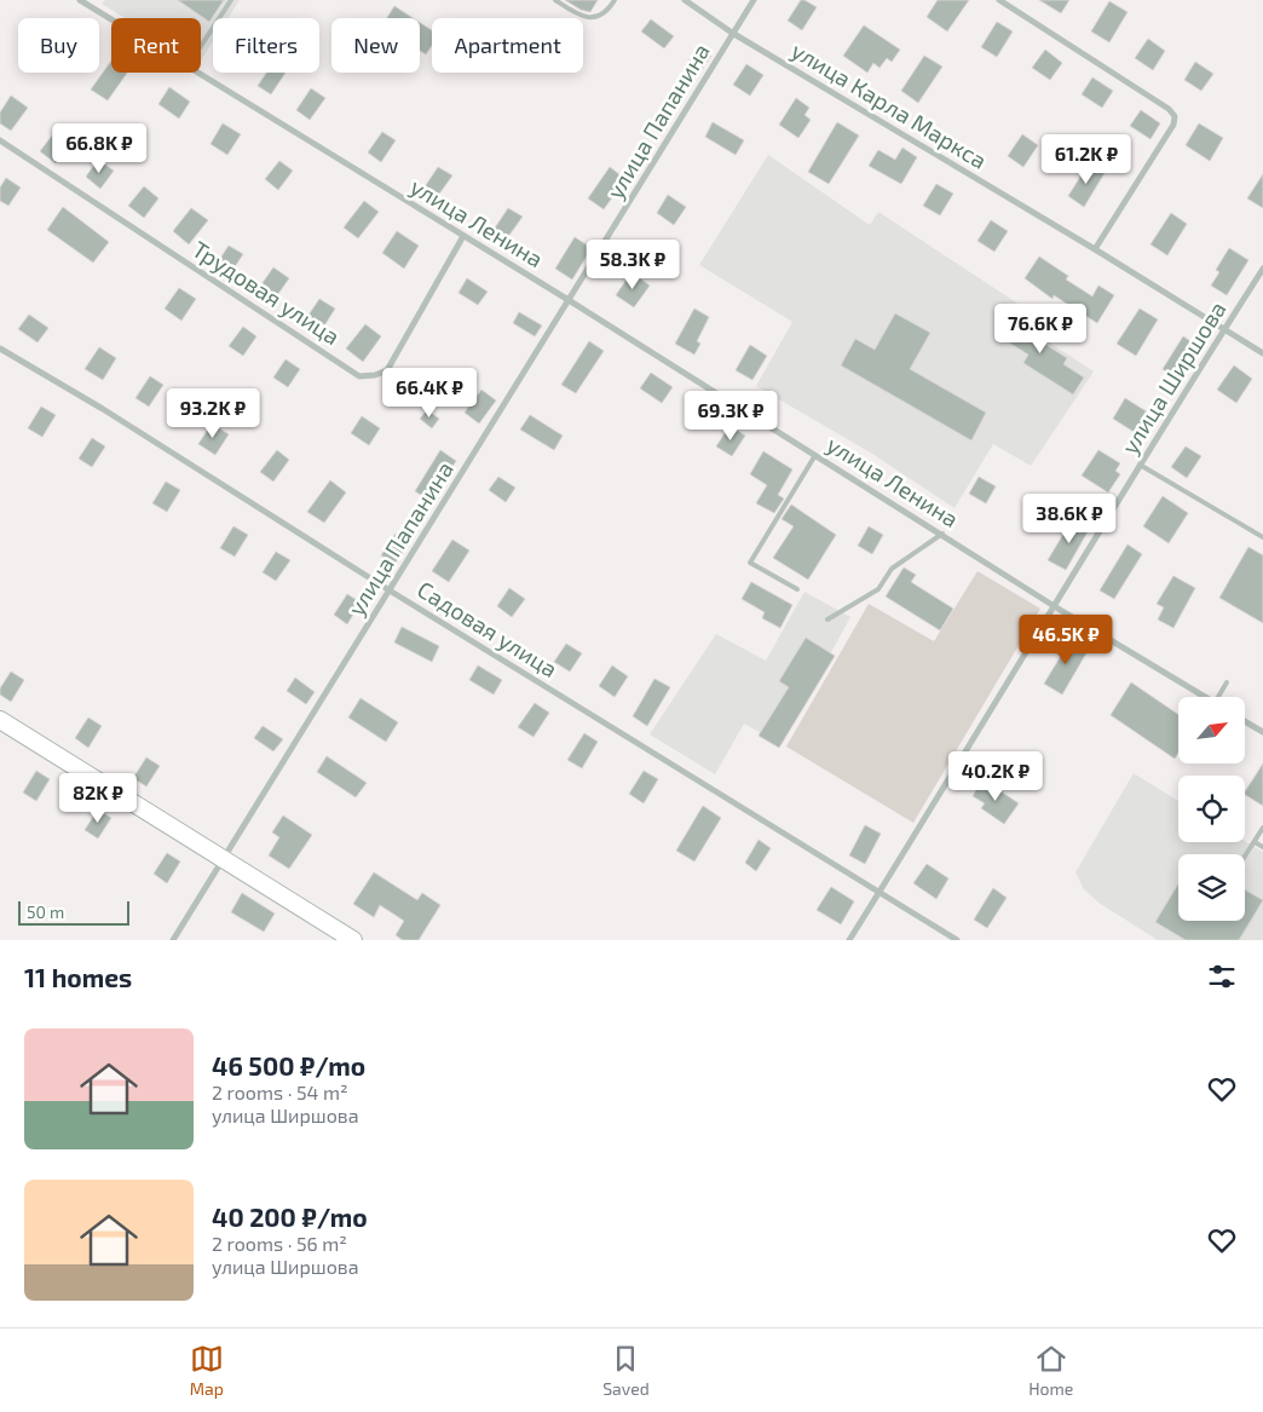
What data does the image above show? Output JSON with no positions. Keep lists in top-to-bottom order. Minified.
{"streets":{"street":["улица Карла Маркса","улица Папанина","улица Ленина","Трудовая улица","улица Ширшова","Садовая улица"]},"crossings":[["улица Карла Маркса","улица Папанина"],["улица Карла Маркса","улица Ширшова"],["улица Папанина","улица Ленина"],["улица Папанина","Садовая улица"],["улица Ленина","Трудовая улица"],["улица Ленина","улица Ширшова"],["улица Ширшова","Садовая улица"]],"scale_bar":"50 m","north":"top right","page":{"chip":["Buy","Rent","Filters","New","Apartment"],"price":["66.8K ₽","61.2K ₽","58.3K ₽","76.6K ₽","66.4K ₽","93.2K ₽","69.3K ₽","38.6K ₽","46.5K ₽","40.2K ₽","82K ₽"],"scale":"50 m","heading":"11 homes","list":[{"name":"46 500 ₽/mo","note":"2 rooms · 54 m² · улица Ширшова"},{"name":"40 200 ₽/mo","note":"2 rooms · 56 m² · улица Ширшова"}],"tabs":["Map","Saved","Home"]}}
